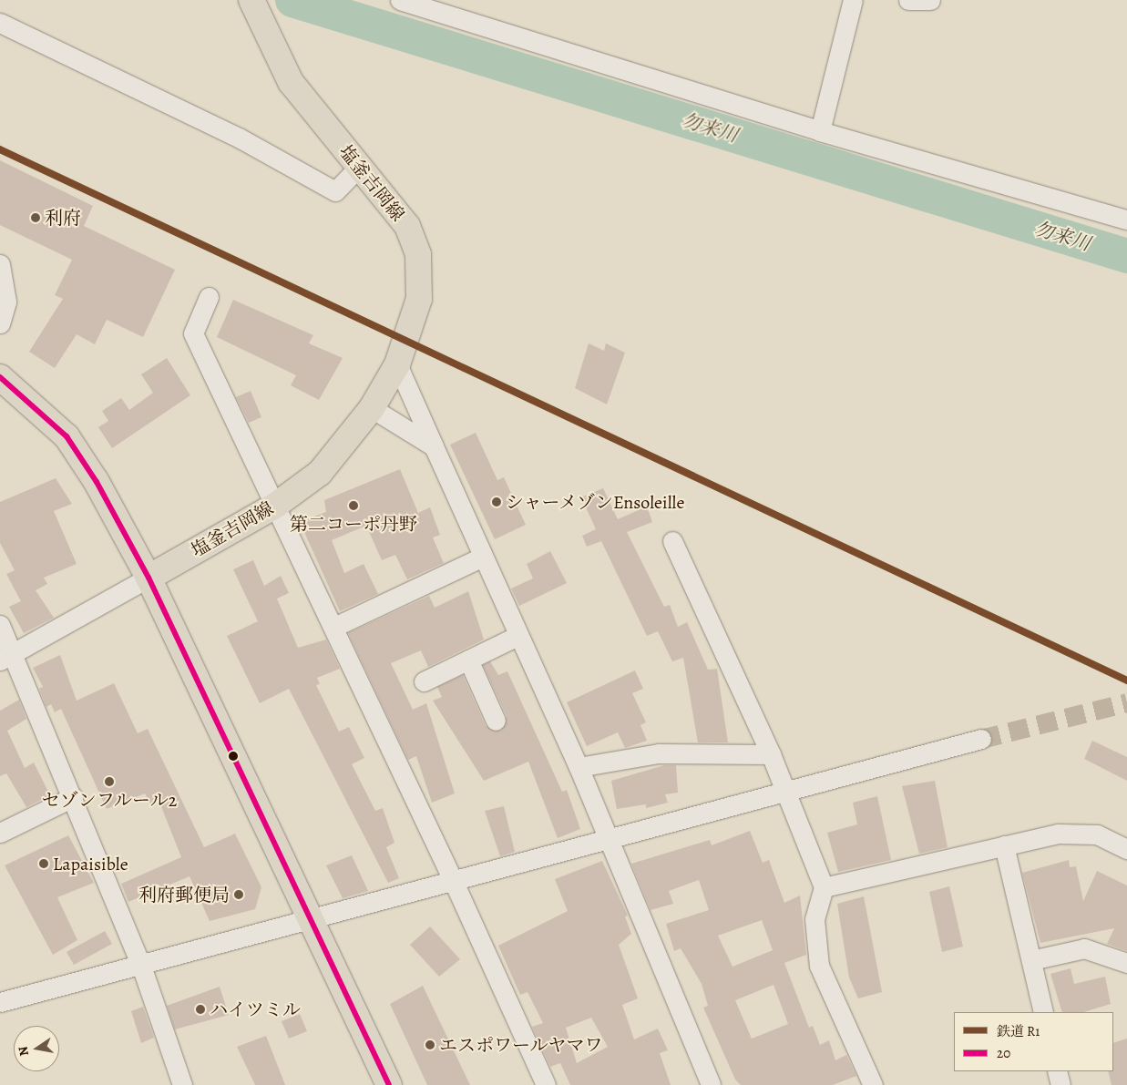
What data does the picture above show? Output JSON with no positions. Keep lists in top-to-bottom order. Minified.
{"streets":{"main road":["塩釜吉岡線"]},"water":["勿来川"],"places":["利府","シャーメゾンEnsoleille","第二コーポ丹野","セゾンフルール2","Lapaisible","利府郵便局","ハイツミル","エスポワールヤマワ"],"lines":["rail line R1","transit line 20"],"legend":["鉄道 R1","20"],"north":"left"}
